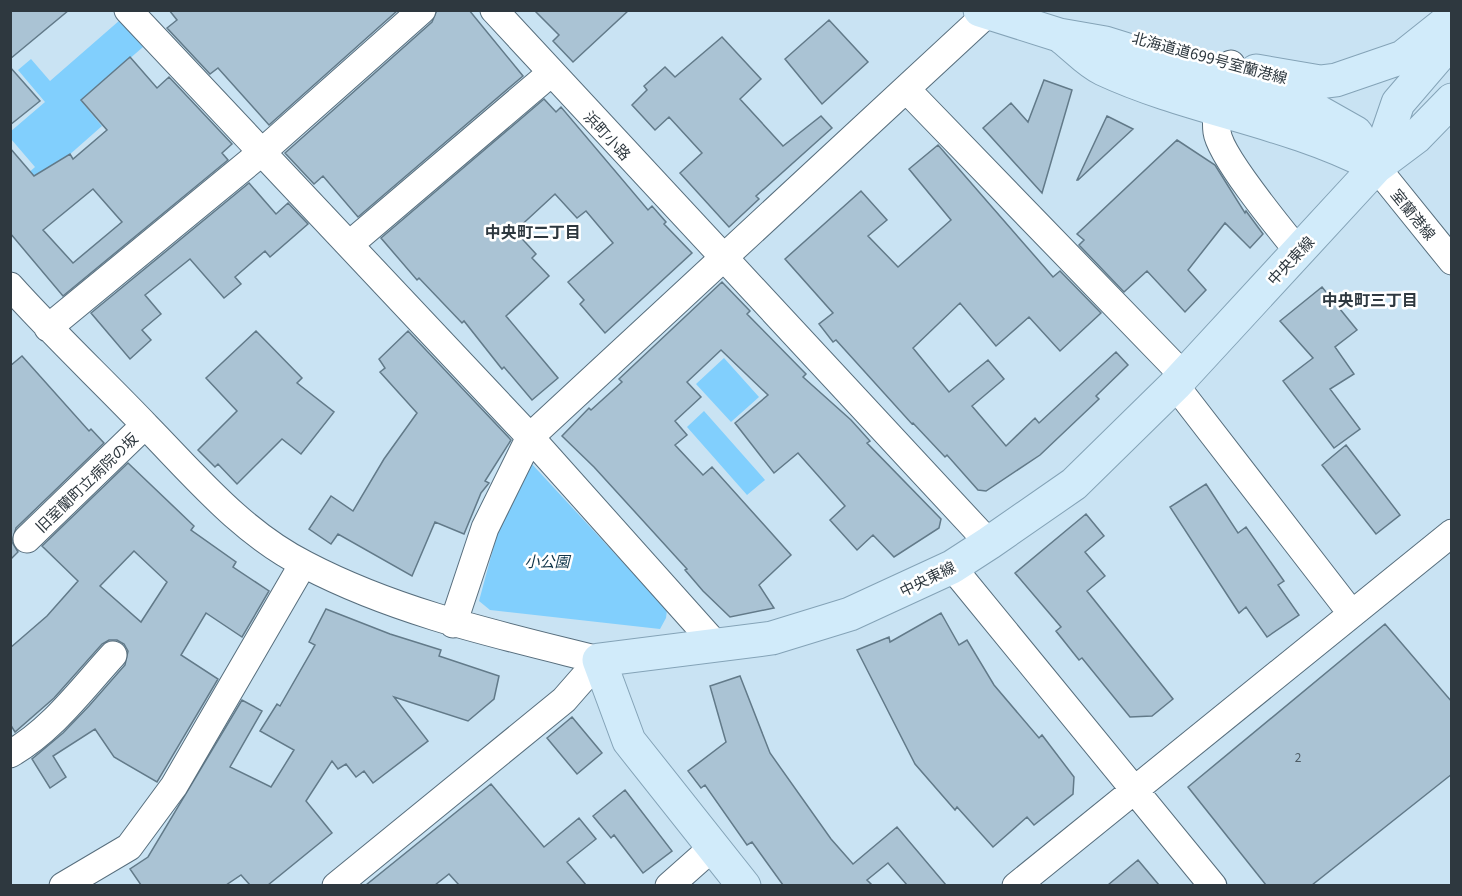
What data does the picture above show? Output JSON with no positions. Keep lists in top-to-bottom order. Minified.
{"streets":{"main road":["北海道道699号室蘭港線","中央東線"],"street":["浜町小路","室蘭港線","旧室蘭町立病院の坂"]},"crossings":[["北海道道699号室蘭港線","室蘭港線"],["北海道道699号室蘭港線","中央東線"],["浜町小路","中央東線"],["室蘭港線","中央東線"]],"districts":["中央町二丁目","中央町三丁目"],"parks":["小公園"],"house_numbers":["2"]}
